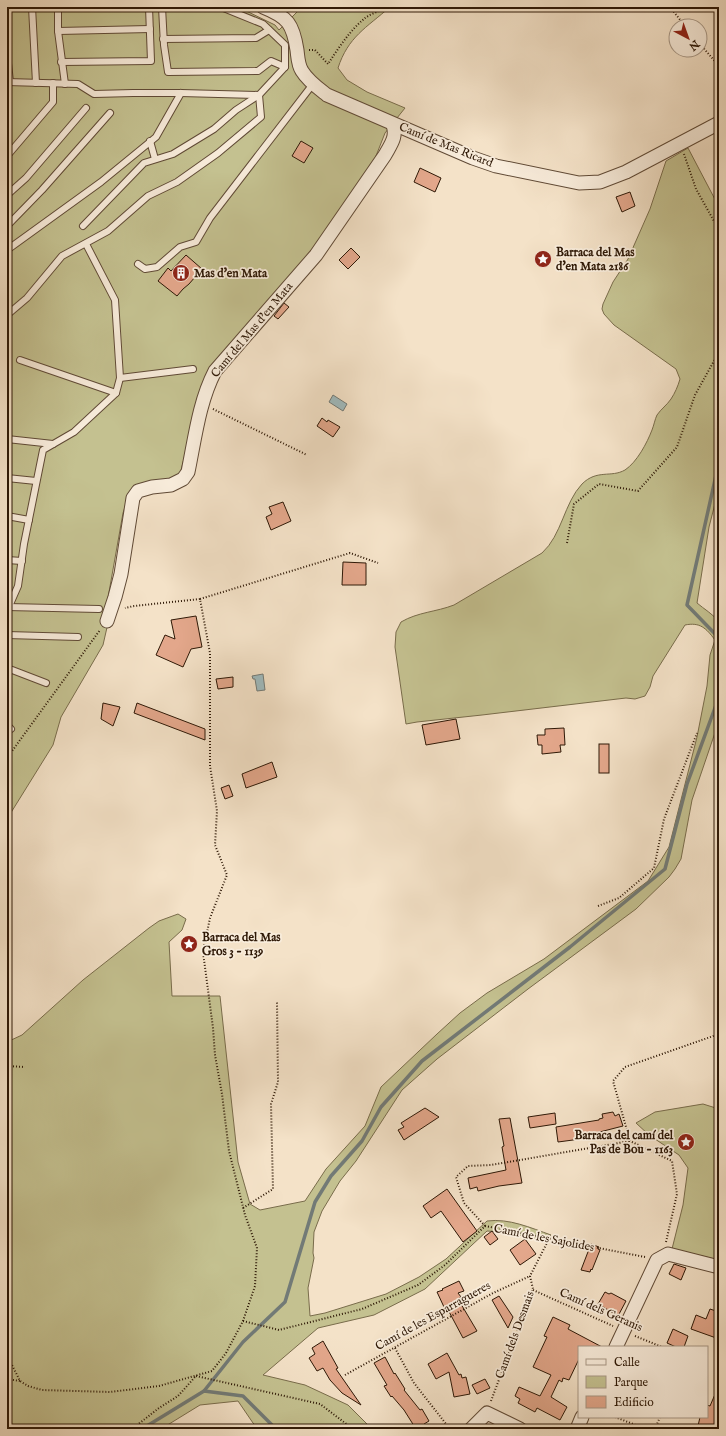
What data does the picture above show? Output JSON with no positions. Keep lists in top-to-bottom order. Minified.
{"streets":{"street":["Camí de Mas Ricard","Camí del Mas d'en Mata"],"path":["Camí de les Sajolides","Camí dels Geranis","Camí de les Esparragueres","Camí dels Desmais"]},"crossings":[["Camí de Mas Ricard","Camí del Mas d'en Mata"],["Camí de les Sajolides","Camí dels Desmais"],["Camí dels Geranis","Camí dels Desmais"],["Camí de les Esparragueres","Camí dels Desmais"]],"places":{"place":["Barraca del Mas d'en Mata 2186","Barraca del Mas Gros 3 - 1139","Barraca del camí del Pas de Bou - 1163"],"building":["Mas d'en Mata"]},"legend":["Calle","Parque","Edificio"],"north":"bottom right"}
